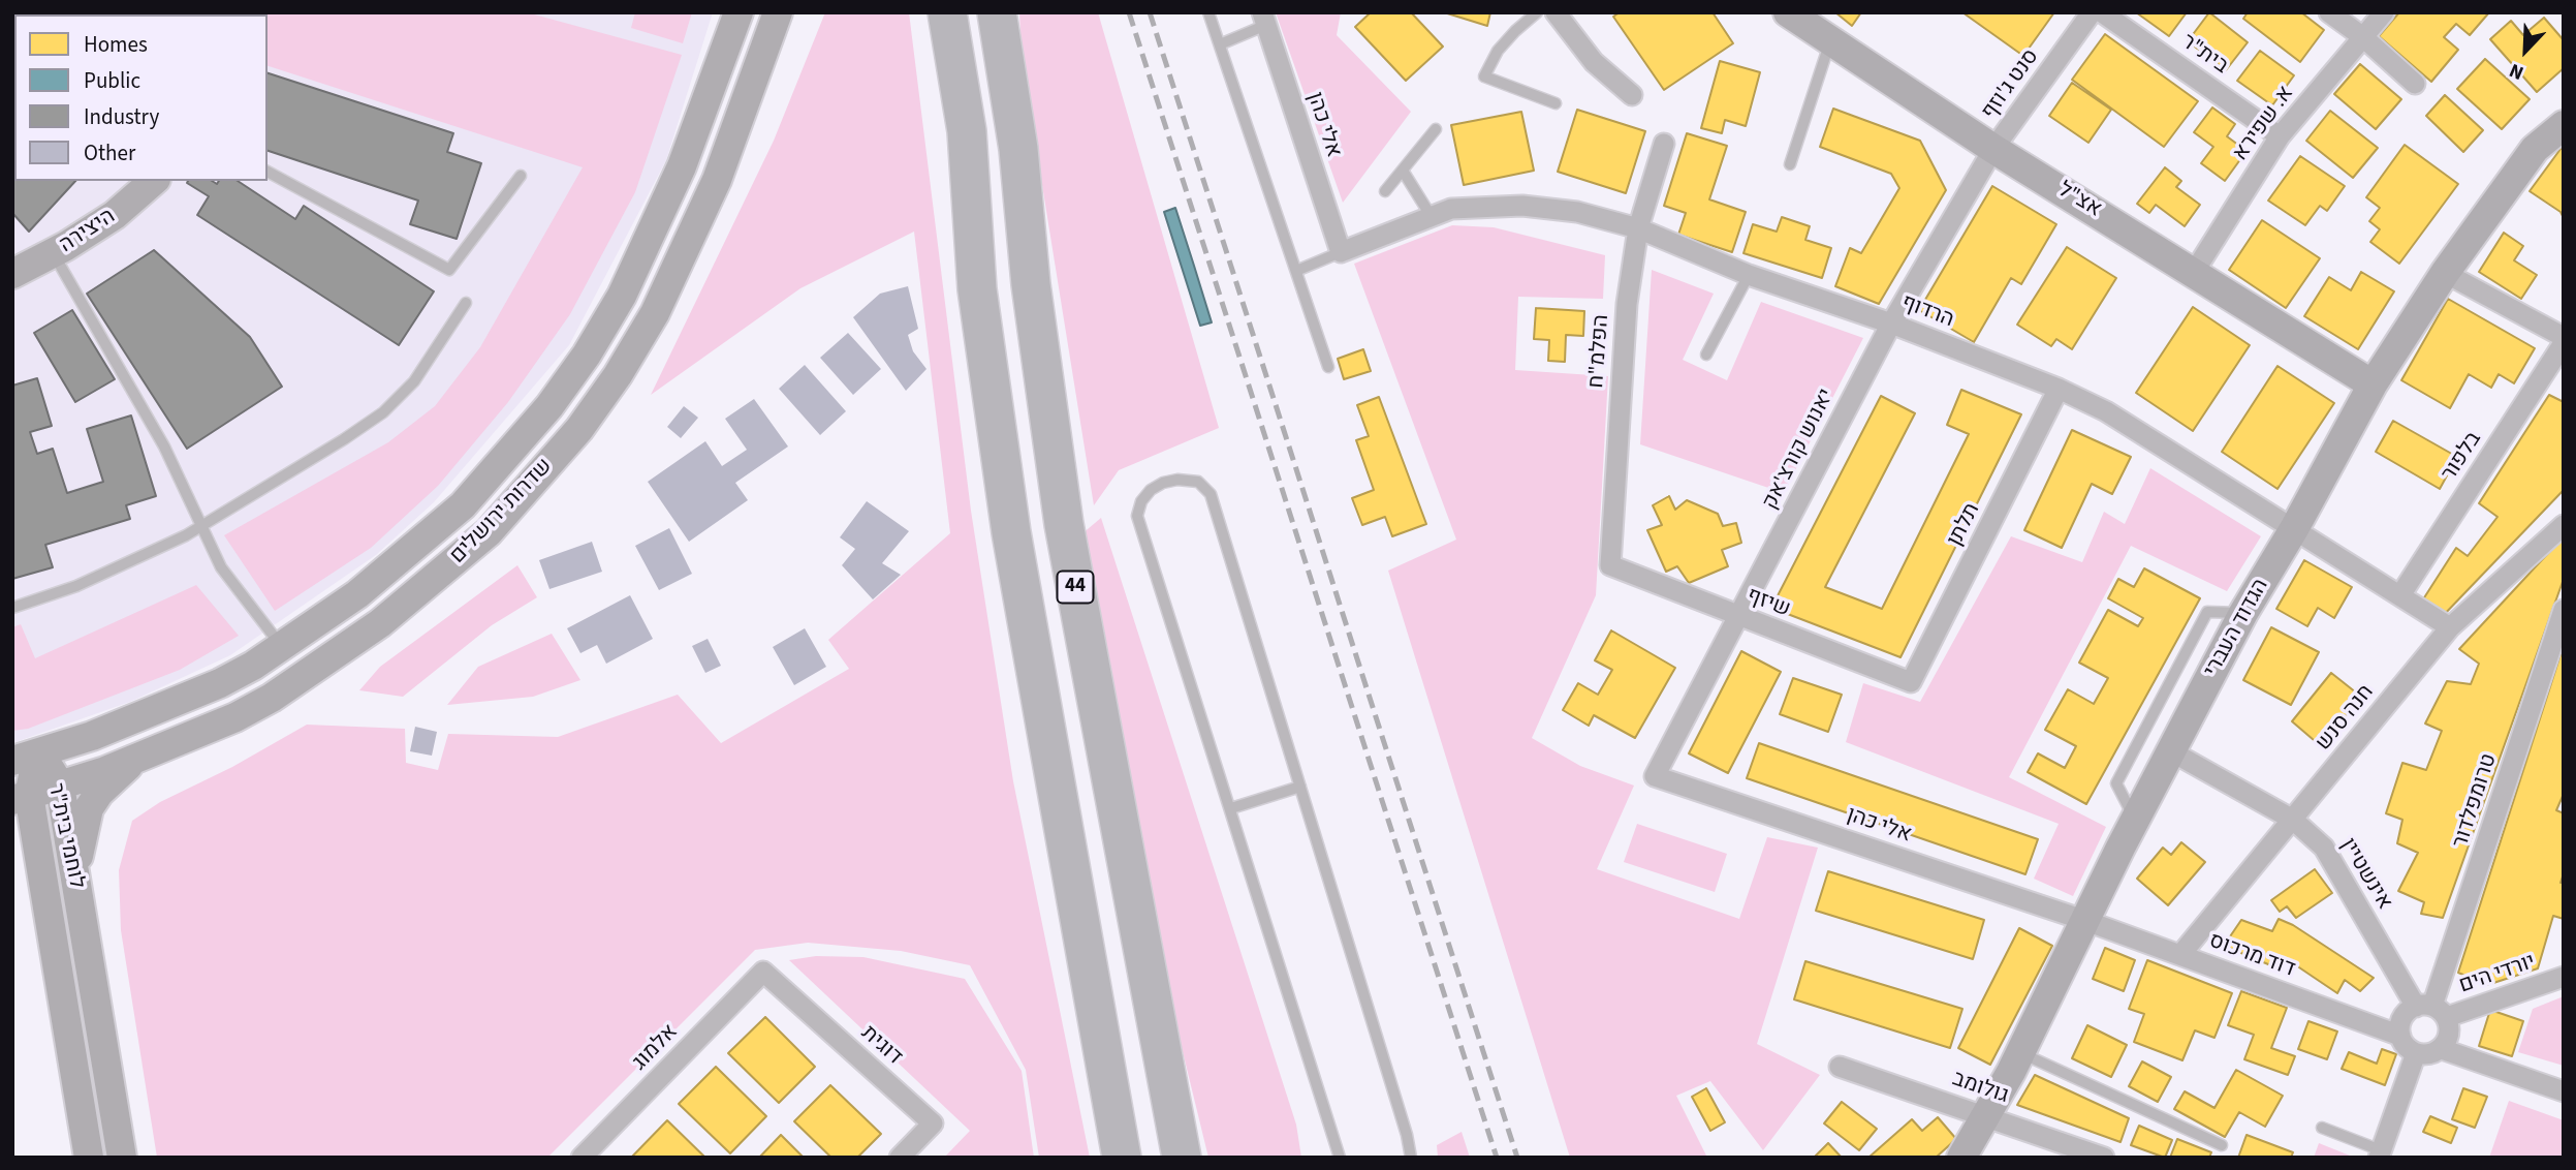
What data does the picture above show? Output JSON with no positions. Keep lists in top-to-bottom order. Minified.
{"streets":{"highway":["44"],"street":["בית\"ר","סנט ג'וזף","א. שפירא","אלי כהן","אצ\"ל","היצירה","הרדוף","הפלמ\"ח","יאנוש קורצ'אק","בלפור","שדרות ירושלים","תלתן","שיזף","הגדוד העברי","חנה סנש","טרומפלדור","לוחמי בית\"ר","אינשטיין","דוד מרכוס","יורדי הים","דוגית","אלמוג","גולומב"]},"crossings":[["בית\"ר","א. שפירא"],["סנט ג'וזף","אצ\"ל"],["סנט ג'וזף","יאנוש קורצ'אק"],["א. שפירא","אצ\"ל"],["אלי כהן","הרדוף"],["אלי כהן","יאנוש קורצ'אק"],["אלי כהן","הגדוד העברי"],["אלי כהן","דוד מרכוס"],["אצ\"ל","יאנוש קורצ'אק"],["אצ\"ל","הגדוד העברי"],["הרדוף","הפלמ\"ח"],["הרדוף","יאנוש קורצ'אק"],["הרדוף","בלפור"],["הרדוף","תלתן"],["הרדוף","הגדוד העברי"],["הרדוף","חנה סנש"],["הפלמ\"ח","שיזף"],["יאנוש קורצ'אק","שיזף"],["שדרות ירושלים","לוחמי בית\"ר"],["תלתן","שיזף"],["הגדוד העברי","אינשטיין"],["הגדוד העברי","דוד מרכוס"],["הגדוד העברי","גולומב"],["חנה סנש","אינשטיין"],["חנה סנש","דוד מרכוס"],["טרומפלדור","אינשטיין"],["טרומפלדור","דוד מרכוס"],["טרומפלדור","יורדי הים"],["אינשטיין","דוד מרכוס"],["אינשטיין","יורדי הים"],["דוד מרכוס","יורדי הים"],["דוגית","אלמוג"]],"legend":["Homes","Public","Industry","Other"],"north":"bottom left"}
